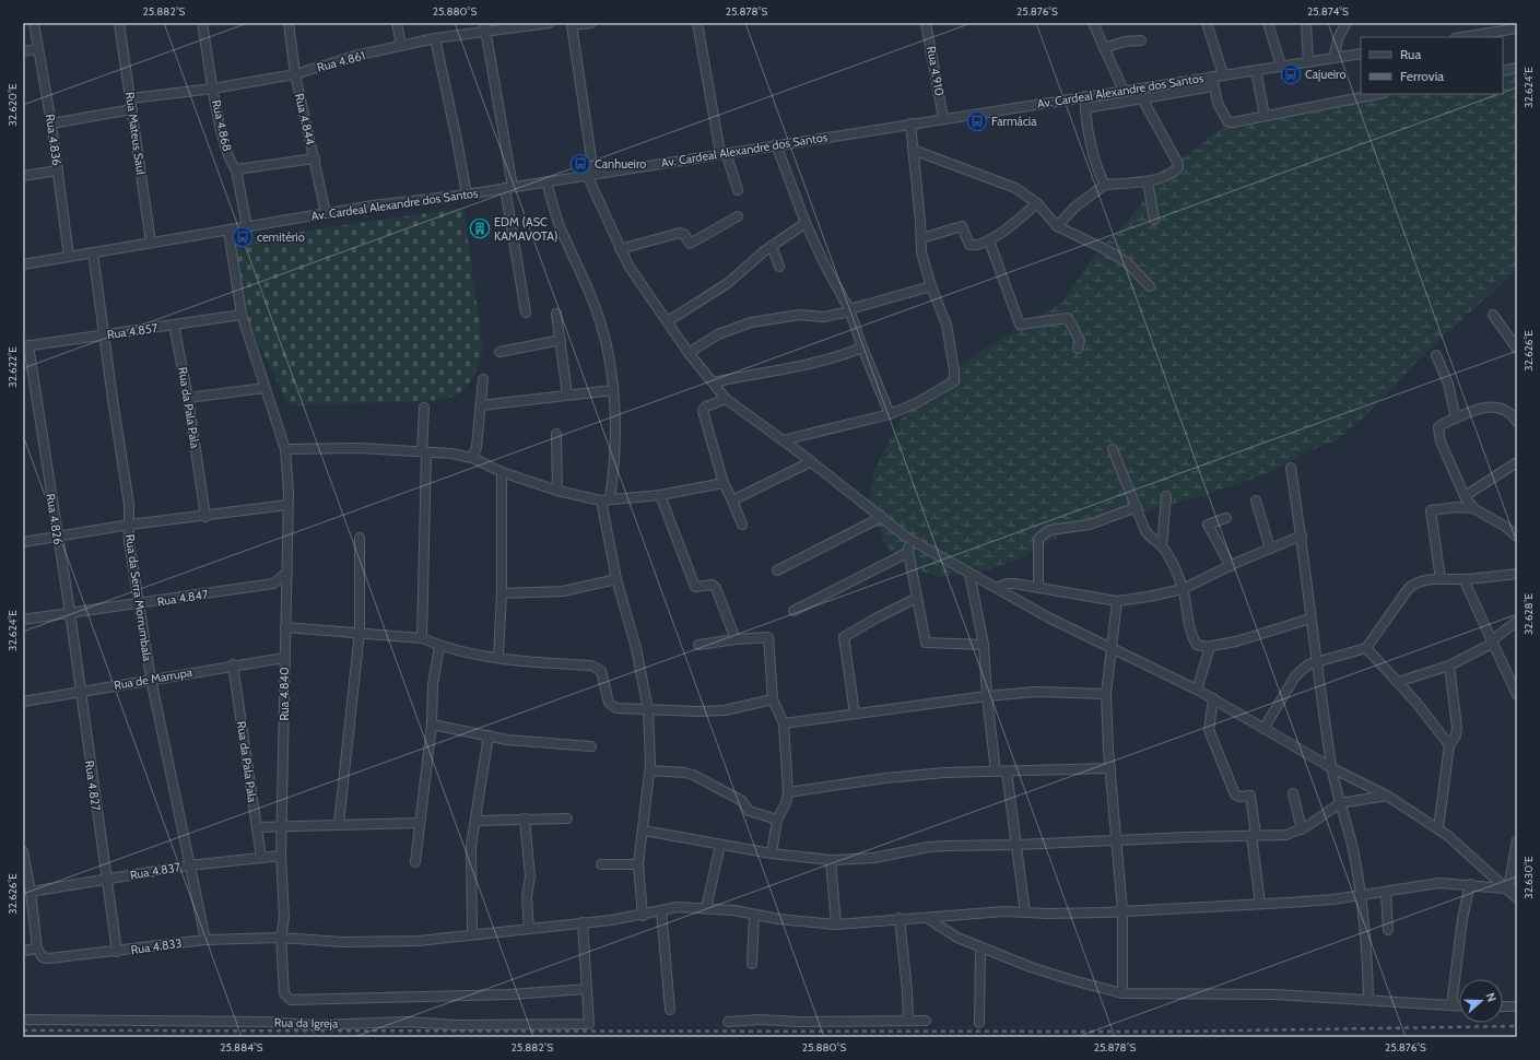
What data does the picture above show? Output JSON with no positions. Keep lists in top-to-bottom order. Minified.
{"streets":{"street":["Rua 4.861","Rua 4.910","Av. Cardeal Alexandre dos Santos","Rua 4.844","Rua 4.868","Rua Mateus Saul","Rua 4.836","Rua 4.857","Rua da Pala Pala","Rua 4.826","Rua da Serra Morrumbala","Rua 4.847","Rua de Marrupa","Rua 4.840","Rua 4.827","Rua 4.837","Rua 4.833","Rua da Igreja"]},"crossings":[["Rua 4.861","Rua 4.844"],["Rua 4.861","Rua 4.868"],["Rua 4.861","Rua Mateus Saul"],["Rua 4.910","Av. Cardeal Alexandre dos Santos"],["Av. Cardeal Alexandre dos Santos","Rua 4.844"],["Av. Cardeal Alexandre dos Santos","Rua 4.868"],["Av. Cardeal Alexandre dos Santos","Rua Mateus Saul"],["Av. Cardeal Alexandre dos Santos","Rua 4.836"],["Av. Cardeal Alexandre dos Santos","Rua da Serra Morrumbala"],["Av. Cardeal Alexandre dos Santos","Rua 4.840"],["Rua 4.857","Rua da Pala Pala"],["Rua 4.857","Rua 4.826"],["Rua 4.857","Rua da Serra Morrumbala"],["Rua 4.857","Rua 4.840"],["Rua da Pala Pala","Rua de Marrupa"],["Rua da Pala Pala","Rua 4.837"],["Rua 4.826","Rua 4.847"],["Rua 4.826","Rua de Marrupa"],["Rua 4.826","Rua 4.827"],["Rua da Serra Morrumbala","Rua 4.847"],["Rua da Serra Morrumbala","Rua de Marrupa"],["Rua da Serra Morrumbala","Rua 4.837"],["Rua da Serra Morrumbala","Rua 4.833"],["Rua 4.847","Rua 4.840"],["Rua de Marrupa","Rua 4.840"],["Rua de Marrupa","Rua 4.827"],["Rua 4.840","Rua 4.837"],["Rua 4.840","Rua 4.833"],["Rua 4.840","Rua da Igreja"],["Rua 4.827","Rua 4.837"],["Rua 4.827","Rua 4.833"]],"places":{"bus stop":["Cajueiro","Farmácia","Canhueiro","cemitério"],"building":["EDM (ASC KAMAVOTA)"]},"legend":["Rua","Ferrovia"],"north":"right","coordinates":["25.882°S","25.880°S","25.878°S","25.876°S","25.874°S","32.624°E","32.620°E","32.626°E","32.622°E","32.628°E","32.630°E","25.884°S"]}
